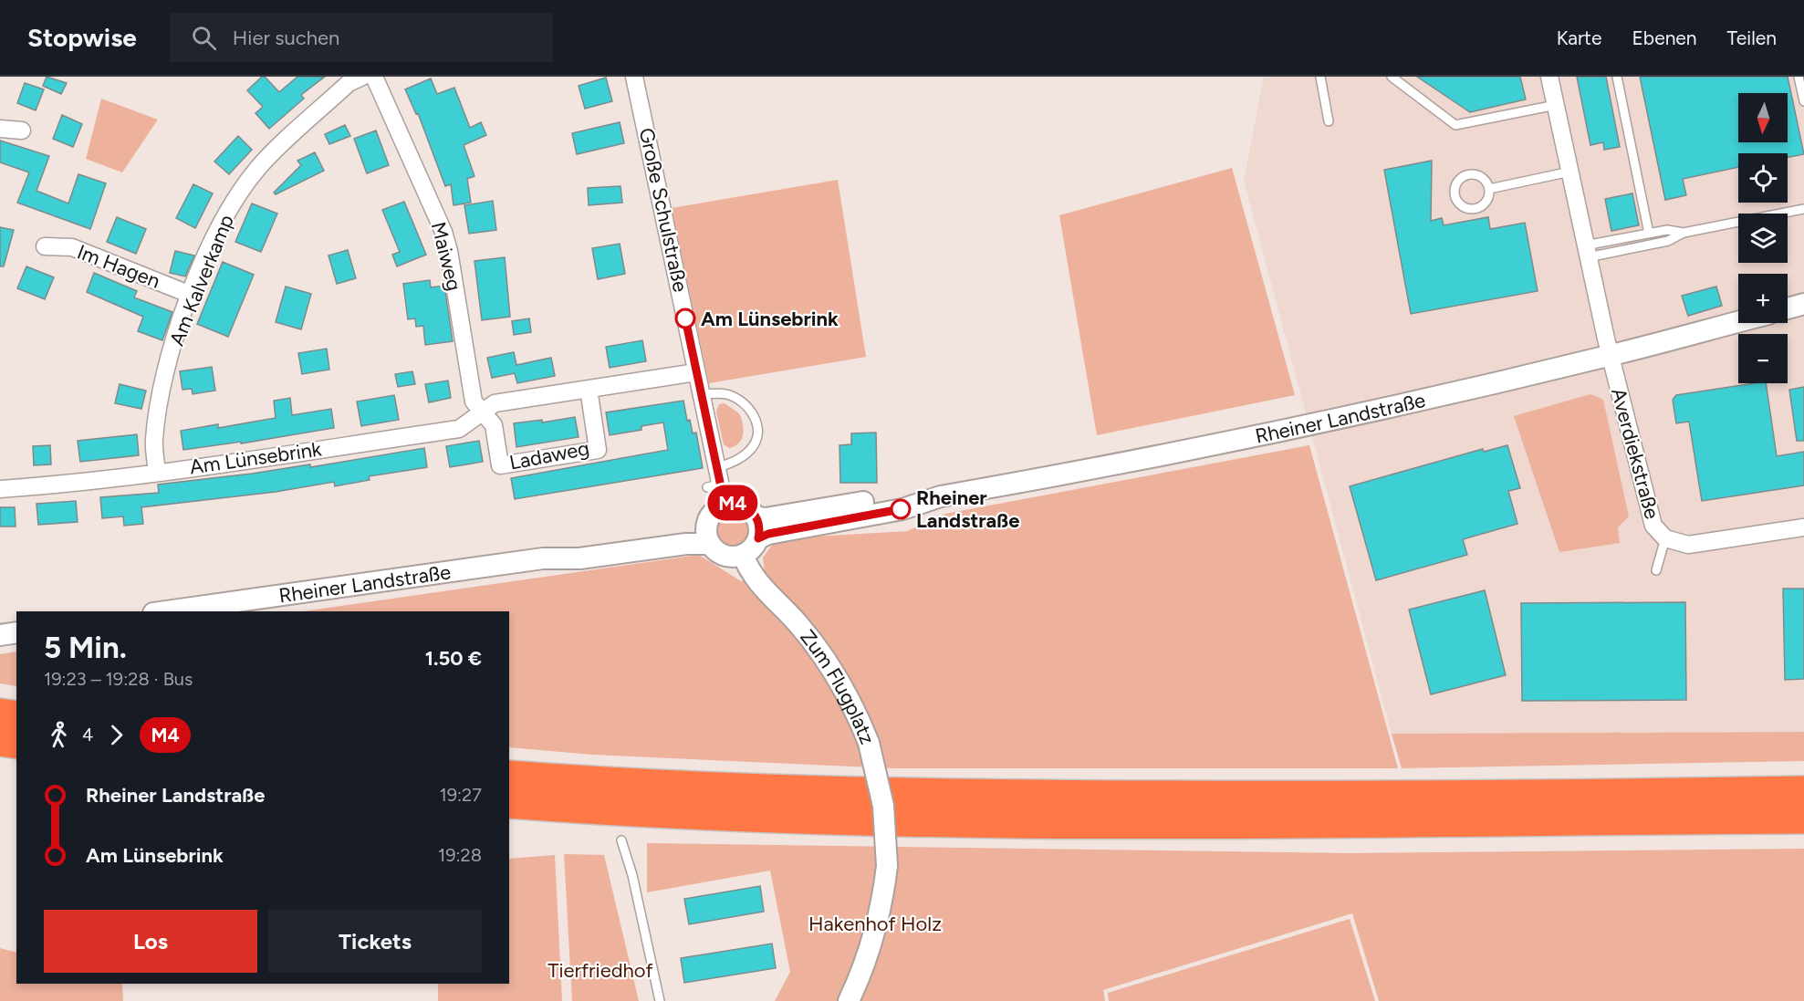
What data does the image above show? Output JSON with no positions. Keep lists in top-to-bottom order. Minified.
{"streets":{"street":["Große Schulstraße","Maiweg","Im Hagen","Am Kalverkamp","Rheiner Landstraße","Averdiekstraße","Ladaweg","Am Lünsebrink","Zum Flugplatz"]},"crossings":[["Große Schulstraße","Am Lünsebrink"],["Maiweg","Ladaweg"],["Maiweg","Am Lünsebrink"],["Im Hagen","Am Kalverkamp"],["Am Kalverkamp","Am Lünsebrink"],["Rheiner Landstraße","Averdiekstraße"],["Ladaweg","Am Lünsebrink"]],"parks":["Hakenhof Holz","Tierfriedhof"],"places":["Am Lünsebrink","Rheiner Landstraße"],"lines":["bus line M4"],"north":"bottom","page":{"header":"Stopwise","search":"Hier suchen","nav":["Karte","Ebenen","Teilen"],"on_map":"M4","map_buttons":["+","−"],"heading":["5 Min.","19:23 – 19:28 · Bus","1.50 €"],"legs":["4","M4"],"list":[{"name":"Rheiner Landstraße","value":"19:27"},{"name":"Am Lünsebrink","value":"19:28"}],"buttons":["Los","Tickets"]}}
